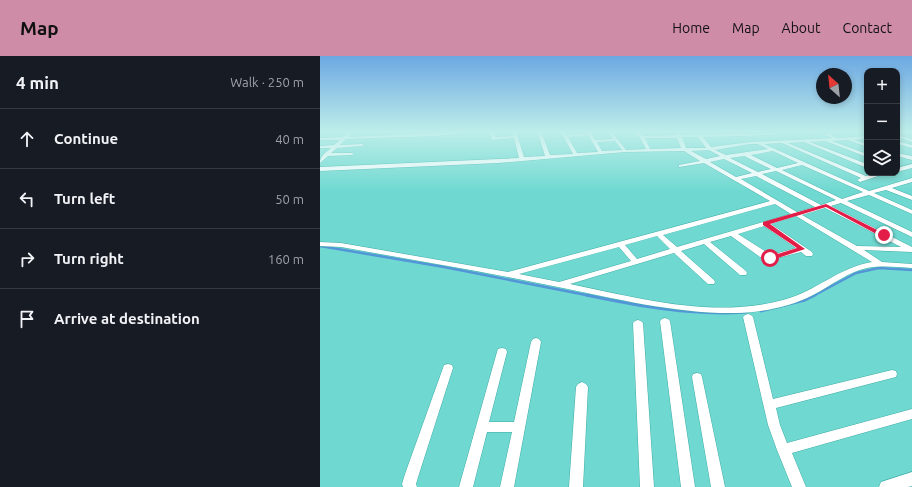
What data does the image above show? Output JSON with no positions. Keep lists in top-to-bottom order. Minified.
{"north":"top left","page":{"header":"Map","nav":["Home","Map","About","Contact"],"heading":["4 min","Walk · 250 m"],"map_buttons":["+","−"],"list":[["Continue","40 m"],["Turn left","50 m"],["Turn right","160 m"],"Arrive at destination"]}}
